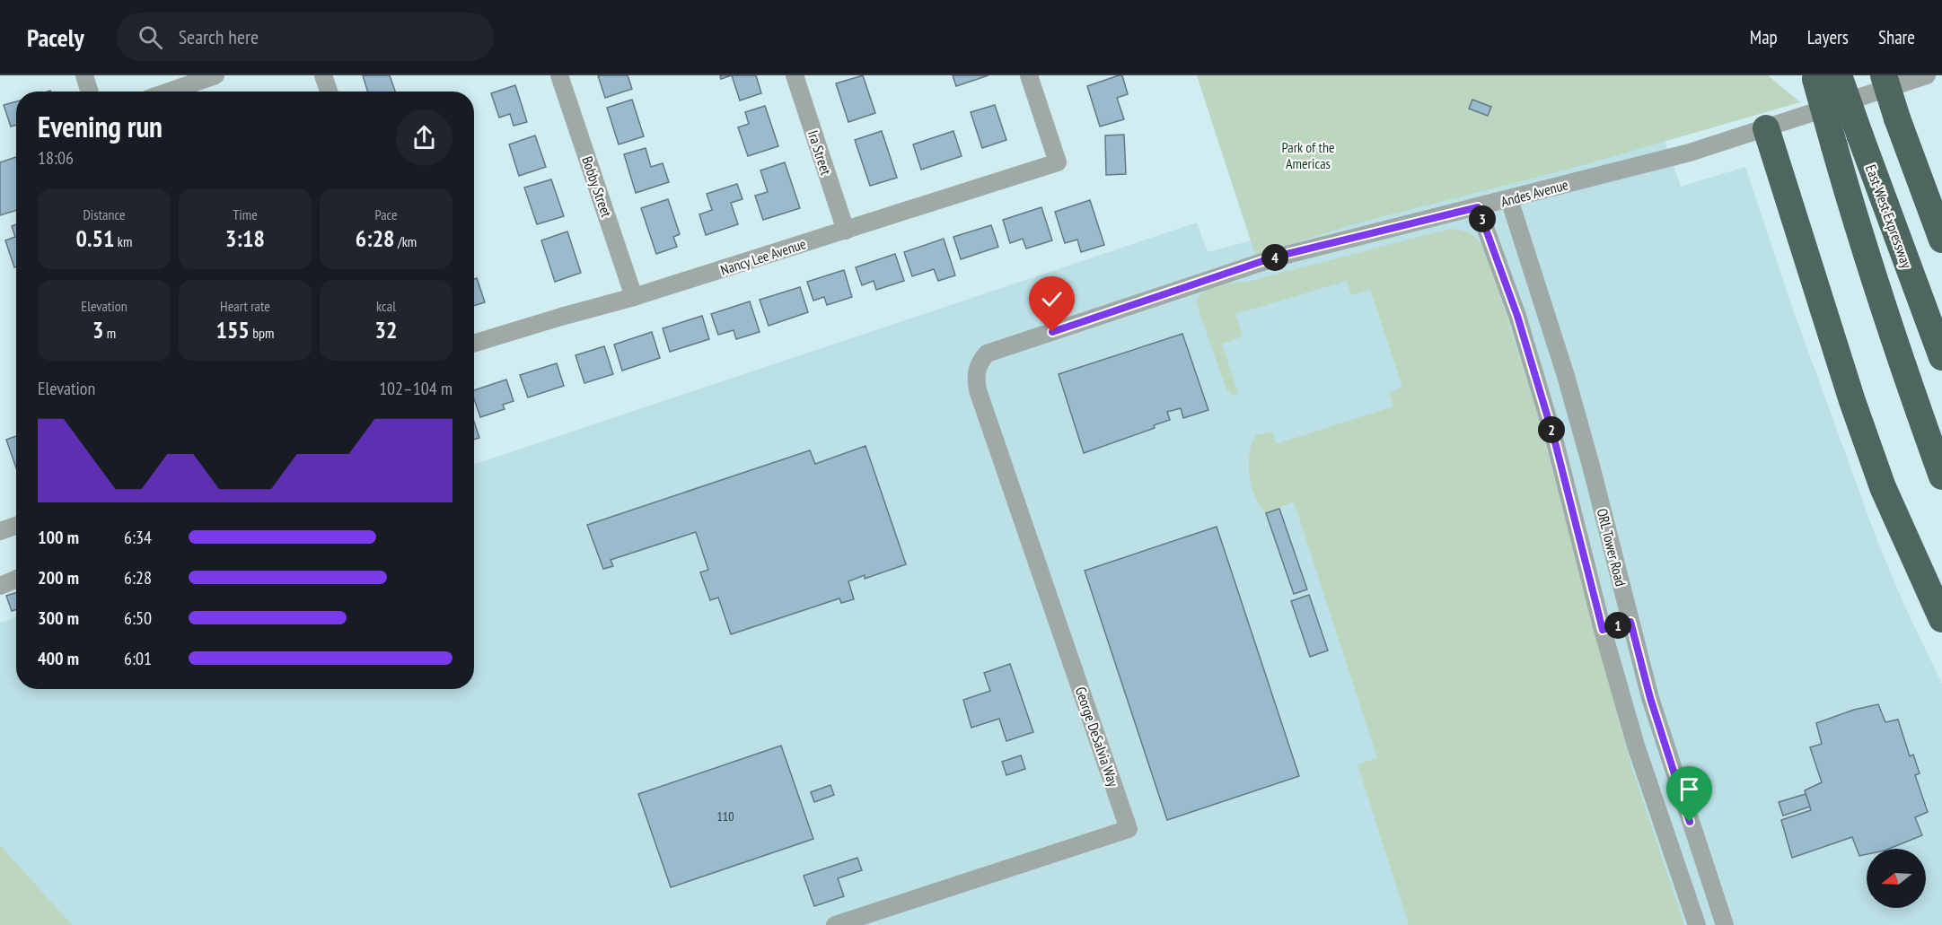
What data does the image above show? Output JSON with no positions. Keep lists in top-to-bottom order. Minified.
{"streets":{"highway":["East-West Expressway"],"street":["Ira Street","Bobby Street","Andes Avenue","Nancy Lee Avenue","ORL Tower Road","George DeSalvia Way"]},"crossings":[["Ira Street","Nancy Lee Avenue"],["Bobby Street","Nancy Lee Avenue"],["Andes Avenue","ORL Tower Road"],["Andes Avenue","George DeSalvia Way"]],"parks":["Park of the Americas"],"house_numbers":["110"],"north":"left","page":{"header":"Pacely","search":"Search here","nav":["Map","Layers","Share"],"heading":["Evening run","18:06"],"stats":[["Distance","0.51 km"],["Time","3:18"],["Pace","6:28 /km"],["Elevation","3 m"],["Heart rate","155 bpm"],["kcal","32"]],"pins":["3","4","2","1"],"chart":["Elevation","102–104 m"],"list":[{"name":"100 m","note":"6:34"},{"name":"200 m","note":"6:28"},{"name":"300 m","note":"6:50"},{"name":"400 m","note":"6:01"}]}}
